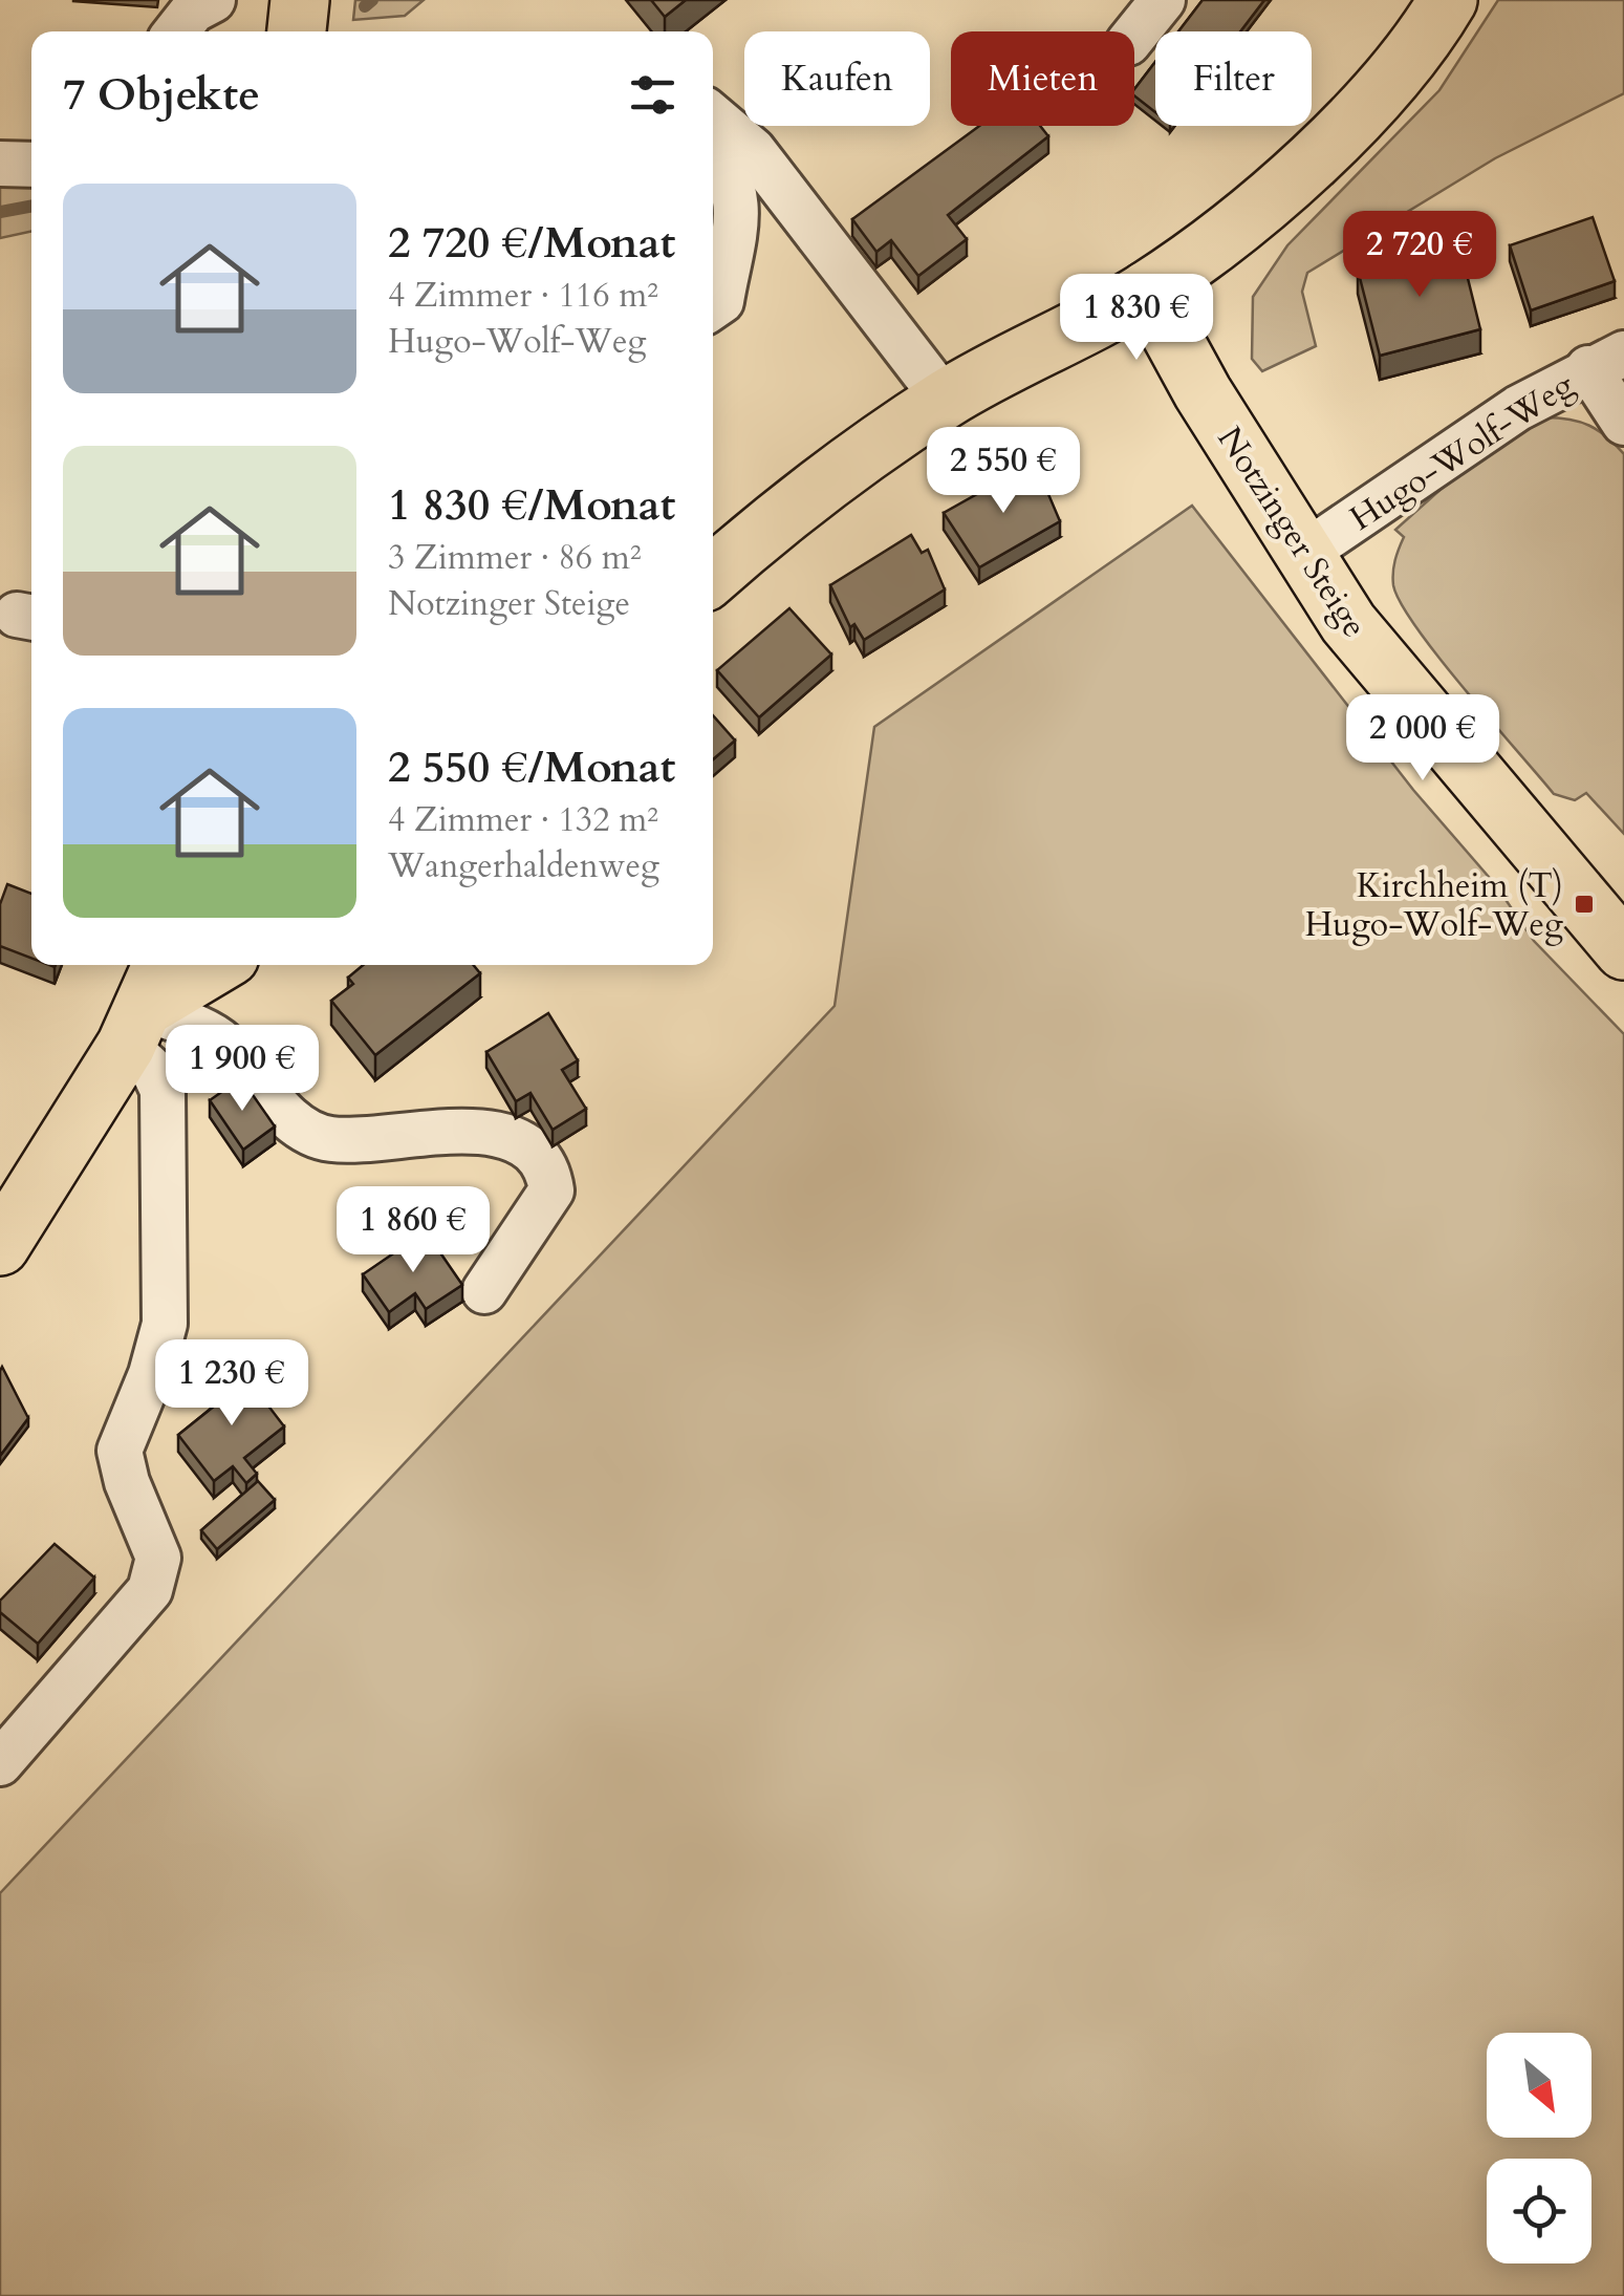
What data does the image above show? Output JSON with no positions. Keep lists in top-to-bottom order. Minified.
{"streets":{"main road":["Notzinger Steige"],"street":["Hugo-Wolf-Weg"]},"crossings":[["Hugo-Wolf-Weg","Notzinger Steige"]],"places":{"transit":["Kirchheim (T) Hugo-Wolf-Weg"]},"north":"bottom right","page":{"chip":["Kaufen","Mieten","Filter"],"heading":"7 Objekte","list":[{"name":"2 720 €/Monat","note":"4 Zimmer · 116 m² · Hugo-Wolf-Weg"},{"name":"1 830 €/Monat","note":"3 Zimmer · 86 m² · Notzinger Steige"},{"name":"2 550 €/Monat","note":"4 Zimmer · 132 m² · Wangerhaldenweg"}],"price":["2 720 €","1 830 €","2 550 €","2 000 €","1 900 €","1 860 €","1 230 €"]}}
